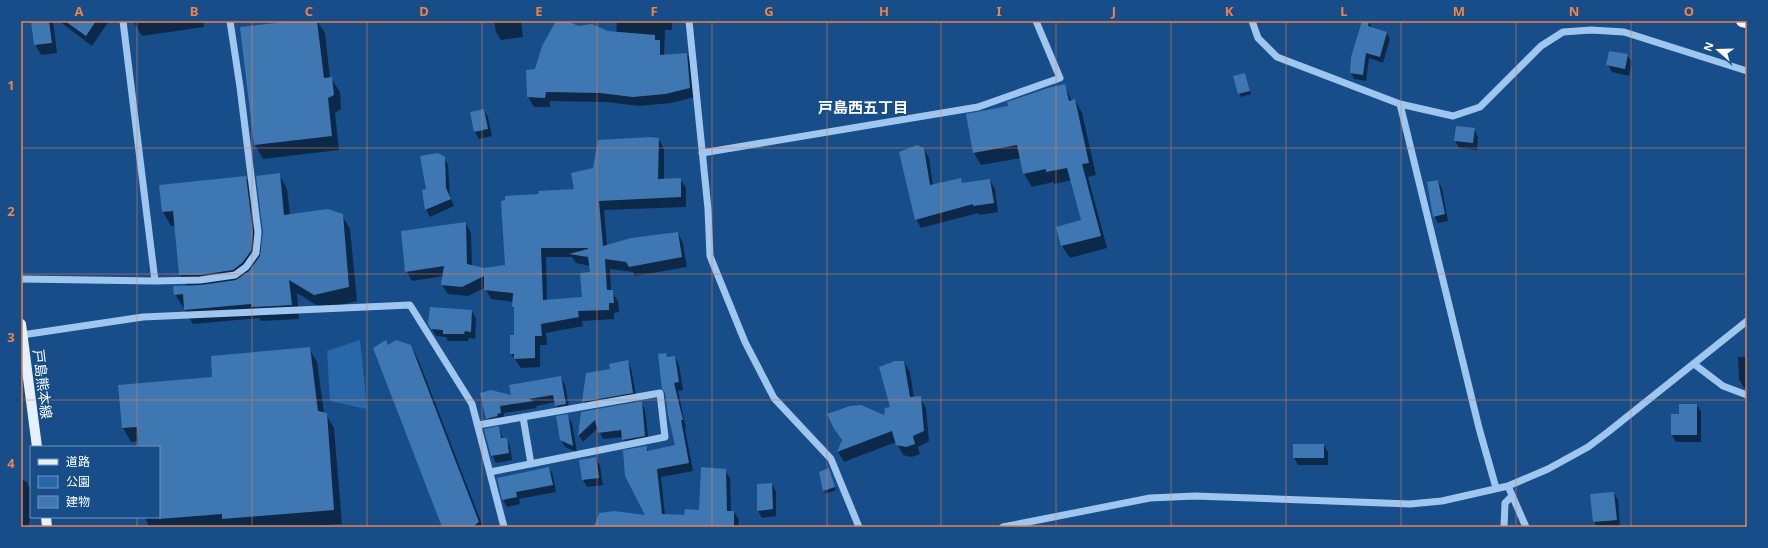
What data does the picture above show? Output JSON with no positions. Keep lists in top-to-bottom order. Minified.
{"streets":{"main road":["戸島熊本線"]},"districts":["戸島西五丁目"],"legend":["道路","公園","建物"],"north":"left","grid":{"columns":["A","B","C","D","E","F","G","H","I","J","K","L","M","N","O"],"rows":["1","2","3","4"]}}
